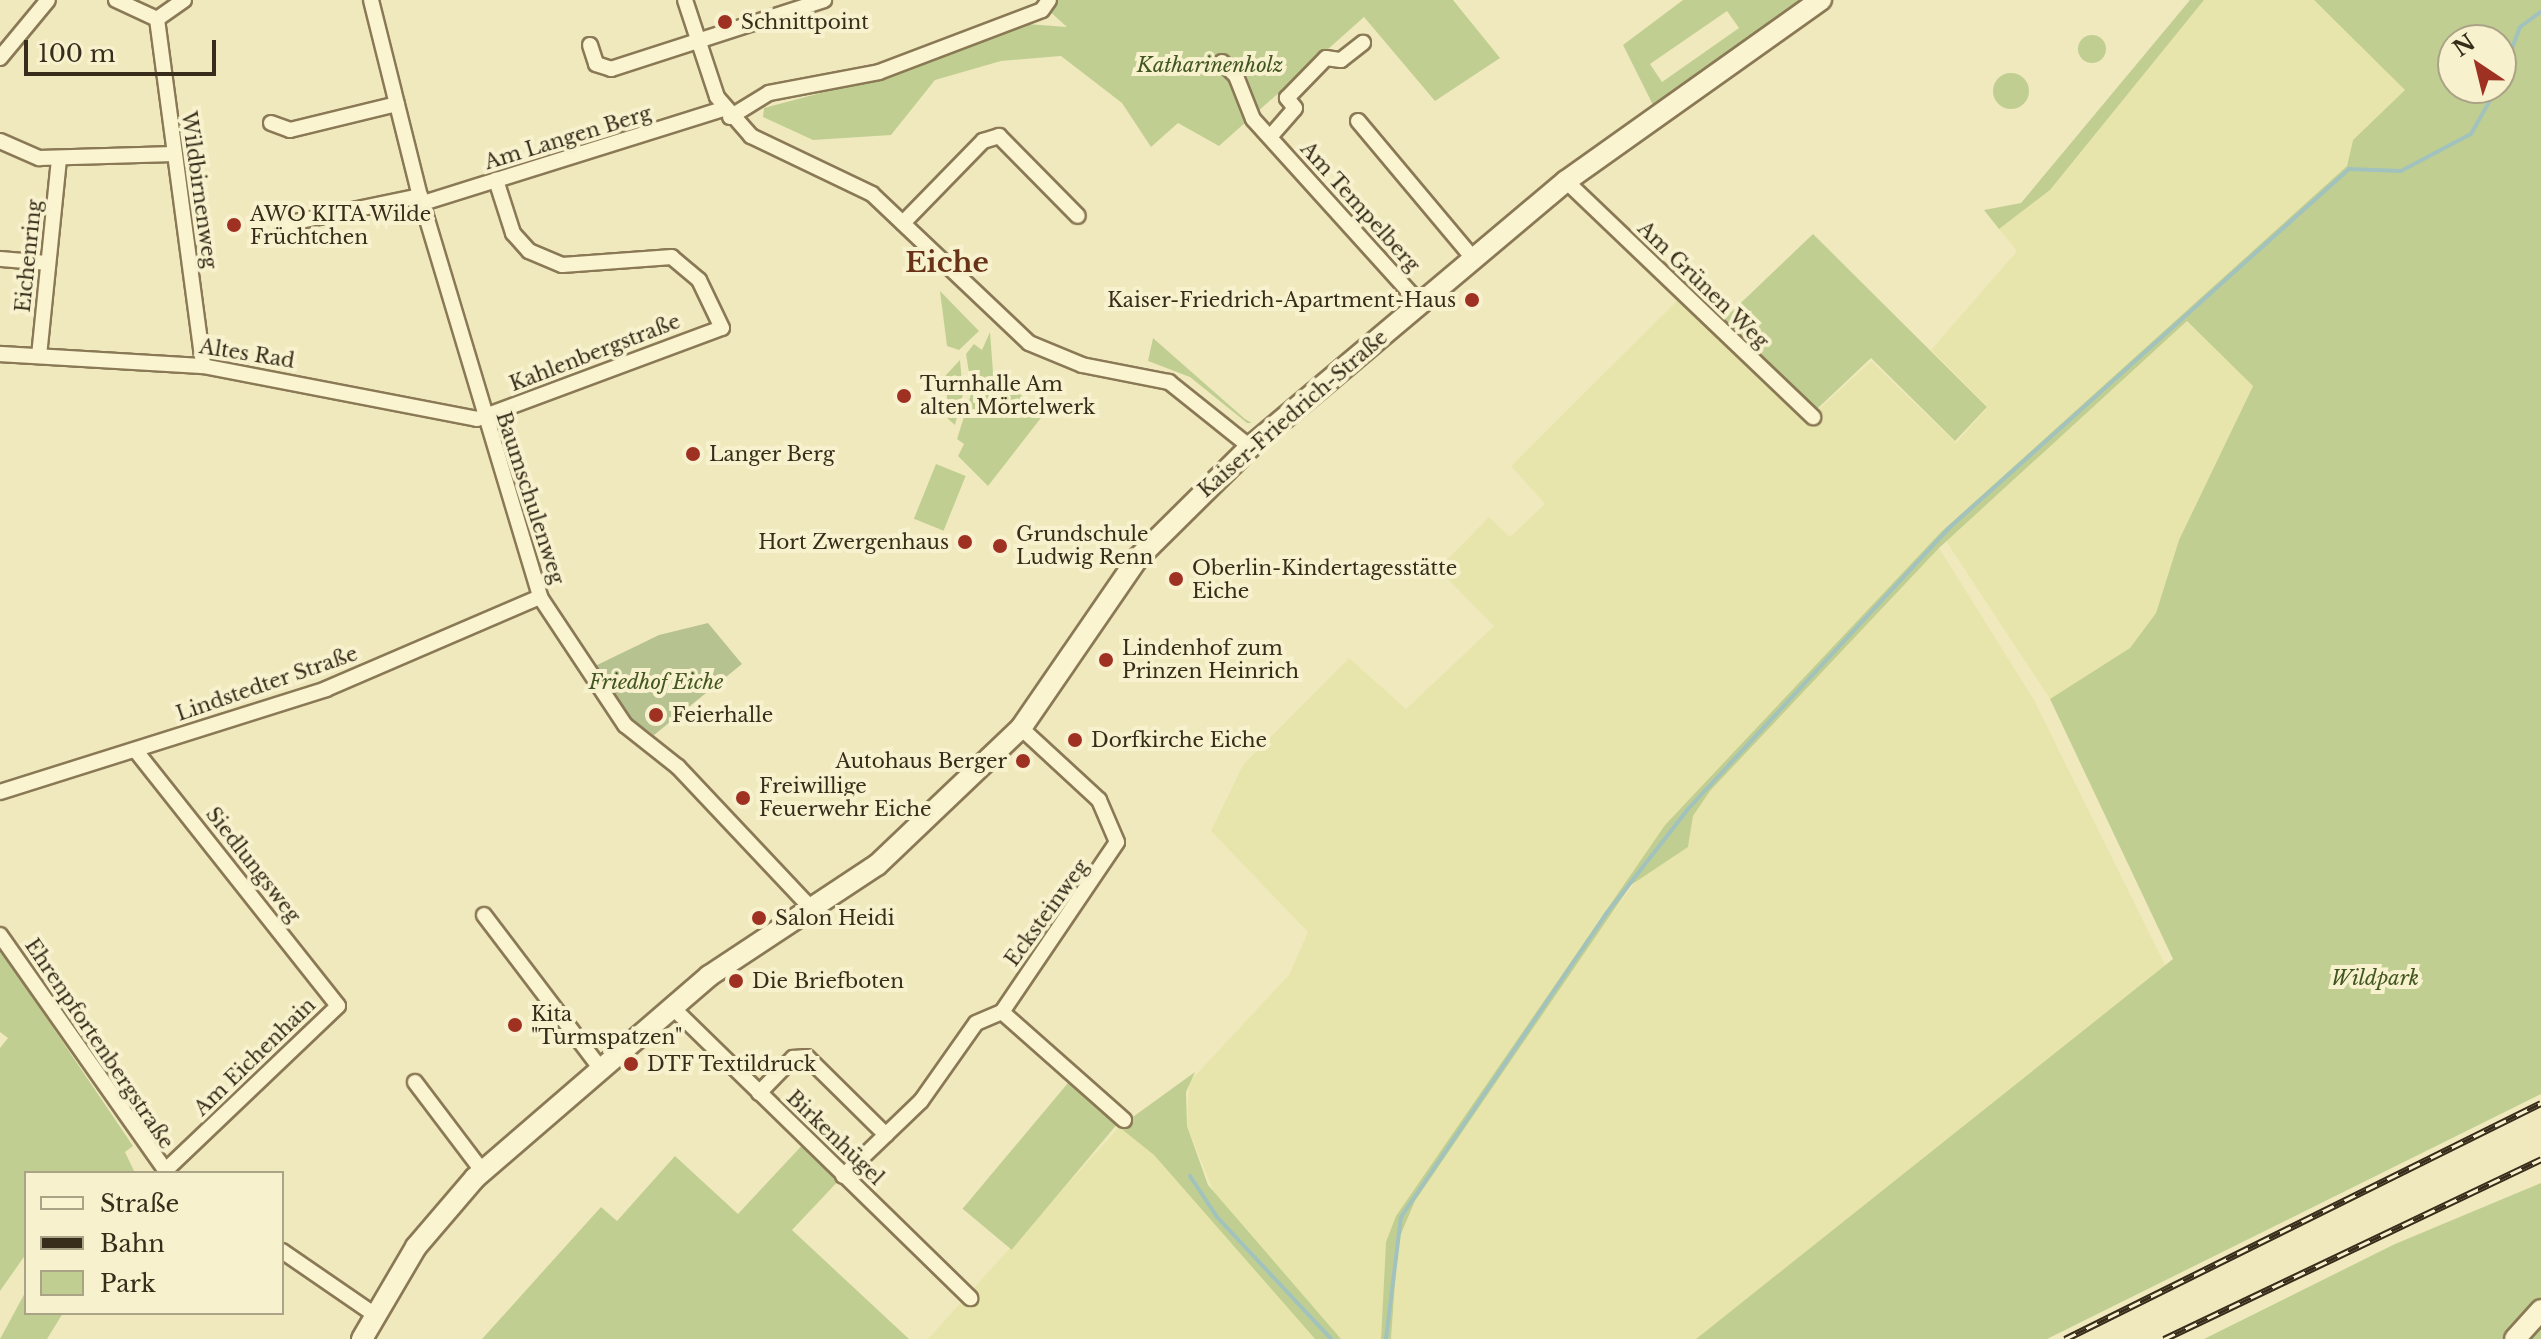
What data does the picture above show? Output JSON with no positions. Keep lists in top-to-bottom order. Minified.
{"streets":{"street":["Am Langen Berg","Wildbirnenweg","Am Tempelberg","Eichenring","Am Grünen Weg","Kahlenbergstraße","Altes Rad","Kaiser-Friedrich-Straße","Baumschulenweg","Lindstedter Straße","Siedlungsweg","Ecksteinweg","Ehrenpfortenbergstraße","Am Eichenhain","Birkenhügel"]},"crossings":[["Am Langen Berg","Kahlenbergstraße"],["Am Langen Berg","Baumschulenweg"],["Wildbirnenweg","Altes Rad"],["Am Tempelberg","Kaiser-Friedrich-Straße"],["Eichenring","Altes Rad"],["Am Grünen Weg","Kaiser-Friedrich-Straße"],["Kahlenbergstraße","Altes Rad"],["Kahlenbergstraße","Baumschulenweg"],["Altes Rad","Baumschulenweg"],["Kaiser-Friedrich-Straße","Baumschulenweg"],["Kaiser-Friedrich-Straße","Ecksteinweg"],["Kaiser-Friedrich-Straße","Birkenhügel"],["Baumschulenweg","Lindstedter Straße"],["Lindstedter Straße","Siedlungsweg"],["Siedlungsweg","Am Eichenhain"],["Ecksteinweg","Birkenhügel"]],"districts":["Eiche"],"parks":["Katharinenholz","Friedhof Eiche","Wildpark"],"places":["Schnittpoint","AWO KITA Wilde Früchtchen","Kaiser-Friedrich-Apartment-Haus","Turnhalle Am alten Mörtelwerk","Langer Berg","Hort Zwergenhaus","Grundschule Ludwig Renn","Oberlin-Kindertagesstätte Eiche","Lindenhof zum Prinzen Heinrich","Feierhalle","Dorfkirche Eiche","Autohaus Berger","Freiwillige Feuerwehr Eiche","Salon Heidi","Die Briefboten","Kita \"Turmspatzen\"","DTF Textildruck"],"legend":["Straße","Bahn","Park"],"scale_bar":"100 m","north":"top left"}
